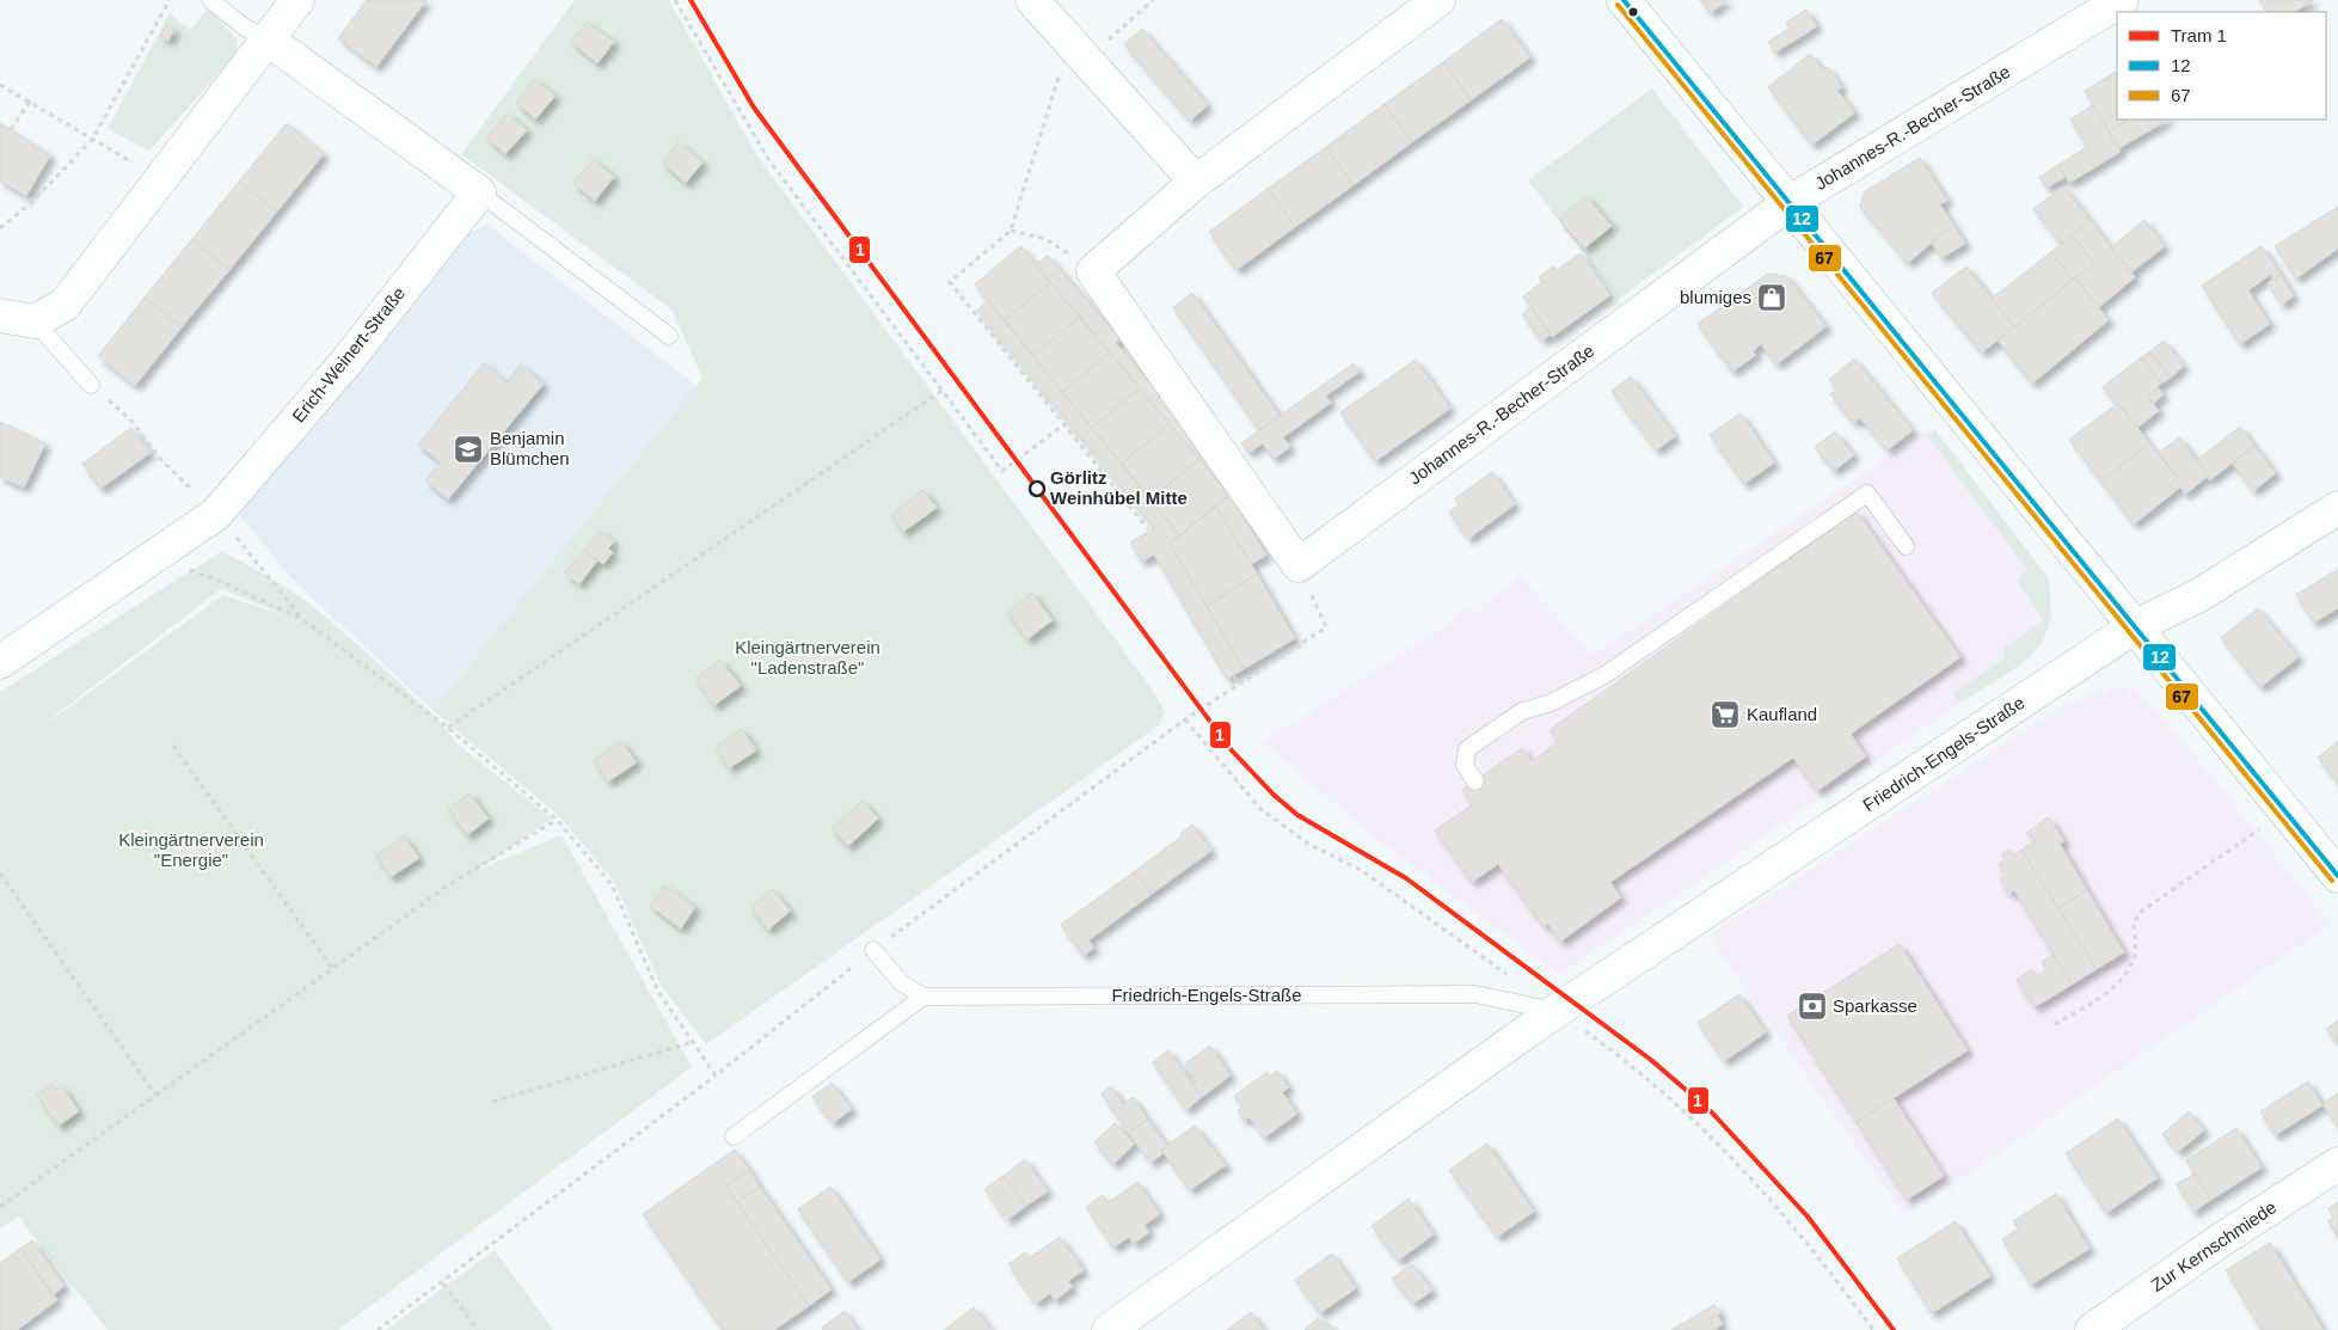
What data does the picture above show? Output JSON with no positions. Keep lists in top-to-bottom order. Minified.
{"streets":{"street":["Johannes-R.-Becher-Straße","Erich-Weinert-Straße","Friedrich-Engels-Straße","Zur Kernschmiede"]},"parks":["Kleingärtnerverein \"Ladenstraße\"","Kleingärtnerverein \"Energie\""],"places":{"shop":["blumiges"],"school or university":["Benjamin Blümchen"],"other":["Görlitz Weinhübel Mitte"],"supermarket":["Kaufland"],"bank":["Sparkasse"]},"lines":["tram line 1","transit line 12","transit line 67"],"legend":["Tram 1","12","67"]}
